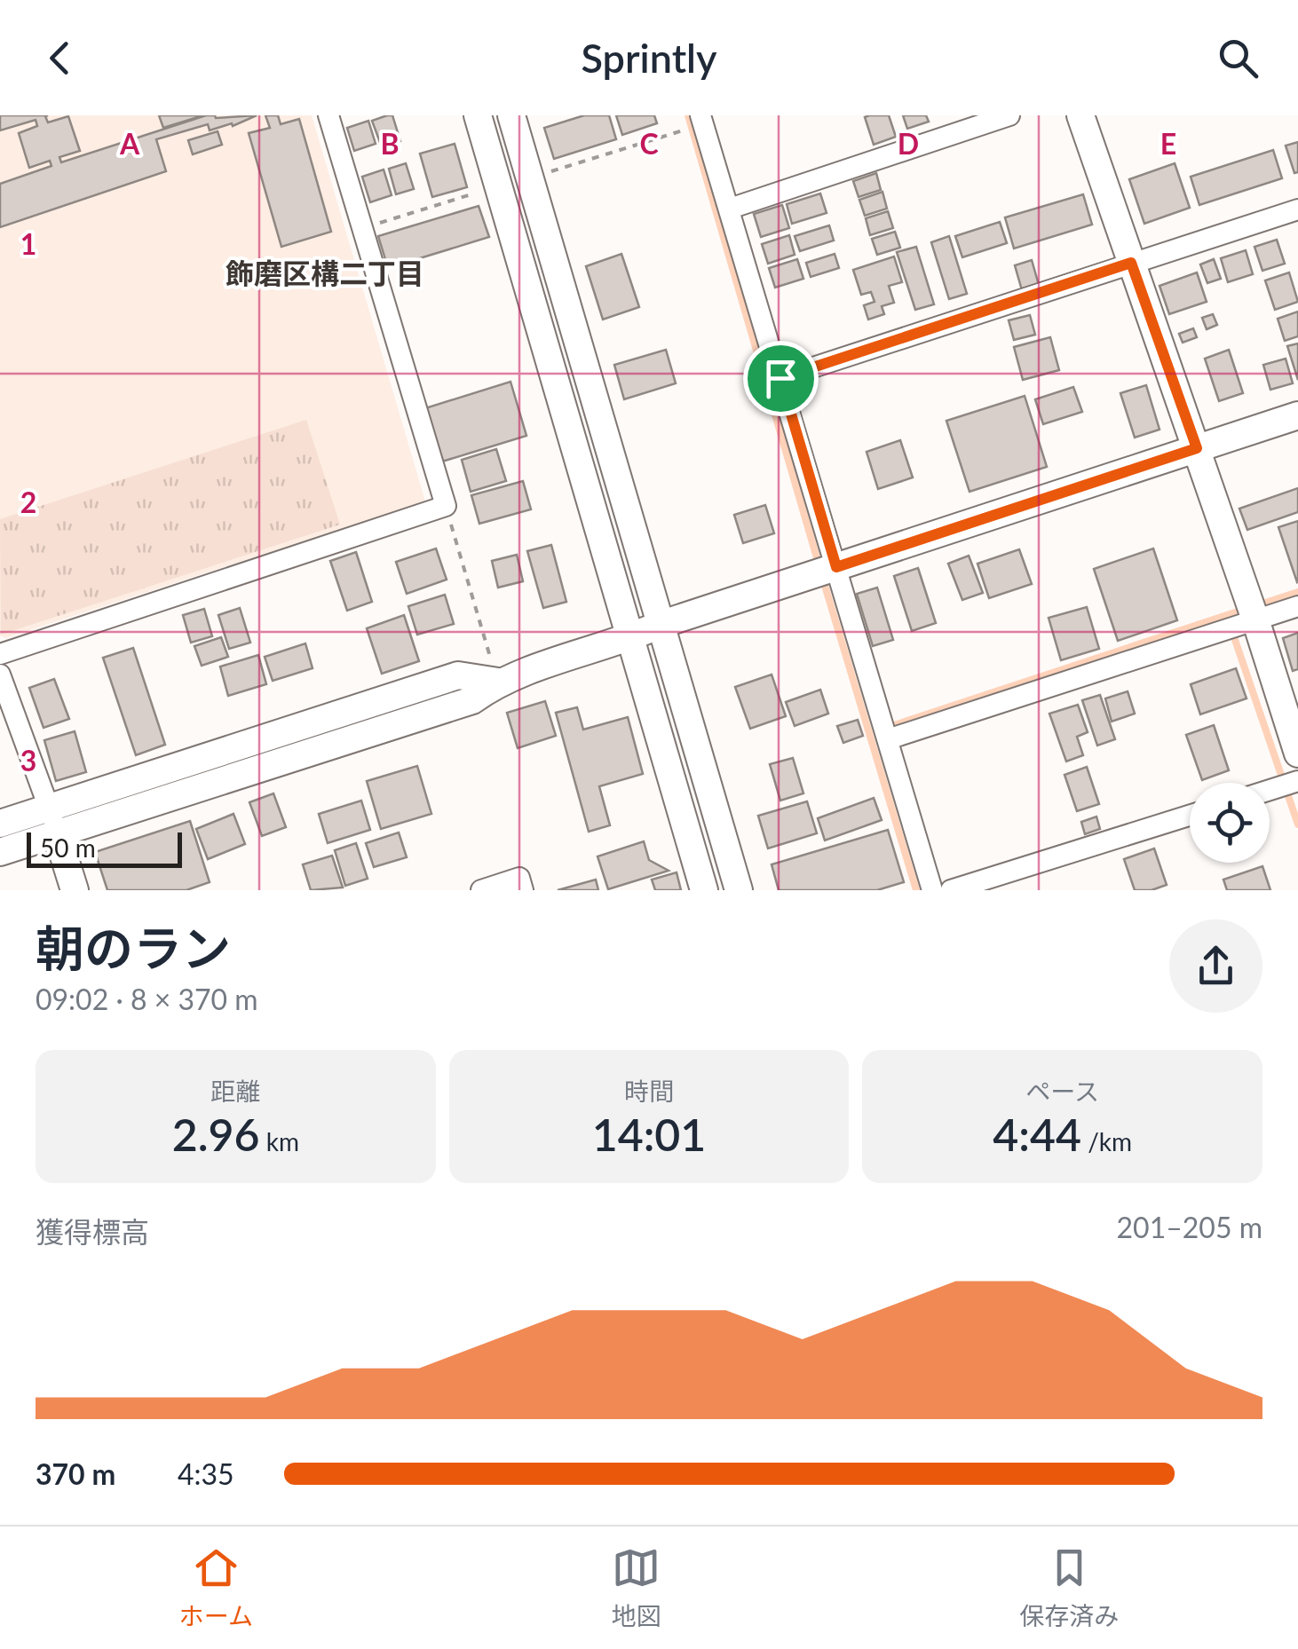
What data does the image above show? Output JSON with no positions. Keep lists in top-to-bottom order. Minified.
{"districts":["飾磨区構二丁目"],"scale_bar":"50 m","page":{"header":"Sprintly","scale":"50 m","heading":["朝のラン","09:02 · 8 × 370 m"],"stats":[["距離","2.96 km"],["時間","14:01"],["ペース","4:44 /km"]],"chart":["獲得標高","201–205 m"],"list":[{"name":"370 m","note":"4:35"}],"tabs":["ホーム","地図","保存済み"]},"grid":{"columns":["A","B","C","D","E"],"rows":["1","2","3"]}}
